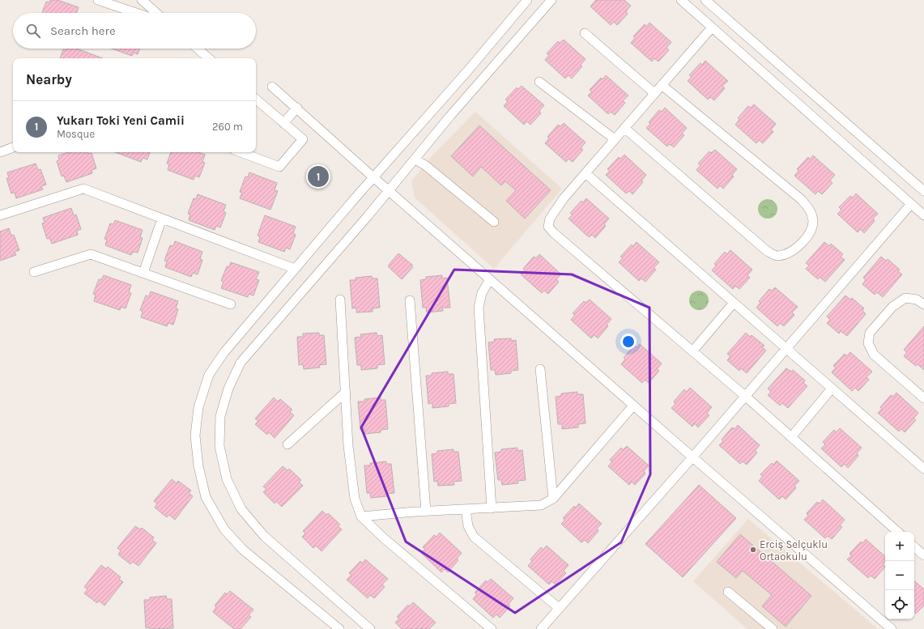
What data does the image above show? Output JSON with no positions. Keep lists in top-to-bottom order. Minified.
{"places":["Erciş Selçuklu Ortaokulu"],"page":{"search":"Search here","heading":"Nearby","list":[{"mark":"1","name":"Yukarı Toki Yeni Camii","note":"Mosque","value":"260 m"}],"pins":"1","map_buttons":["+","−"]}}
